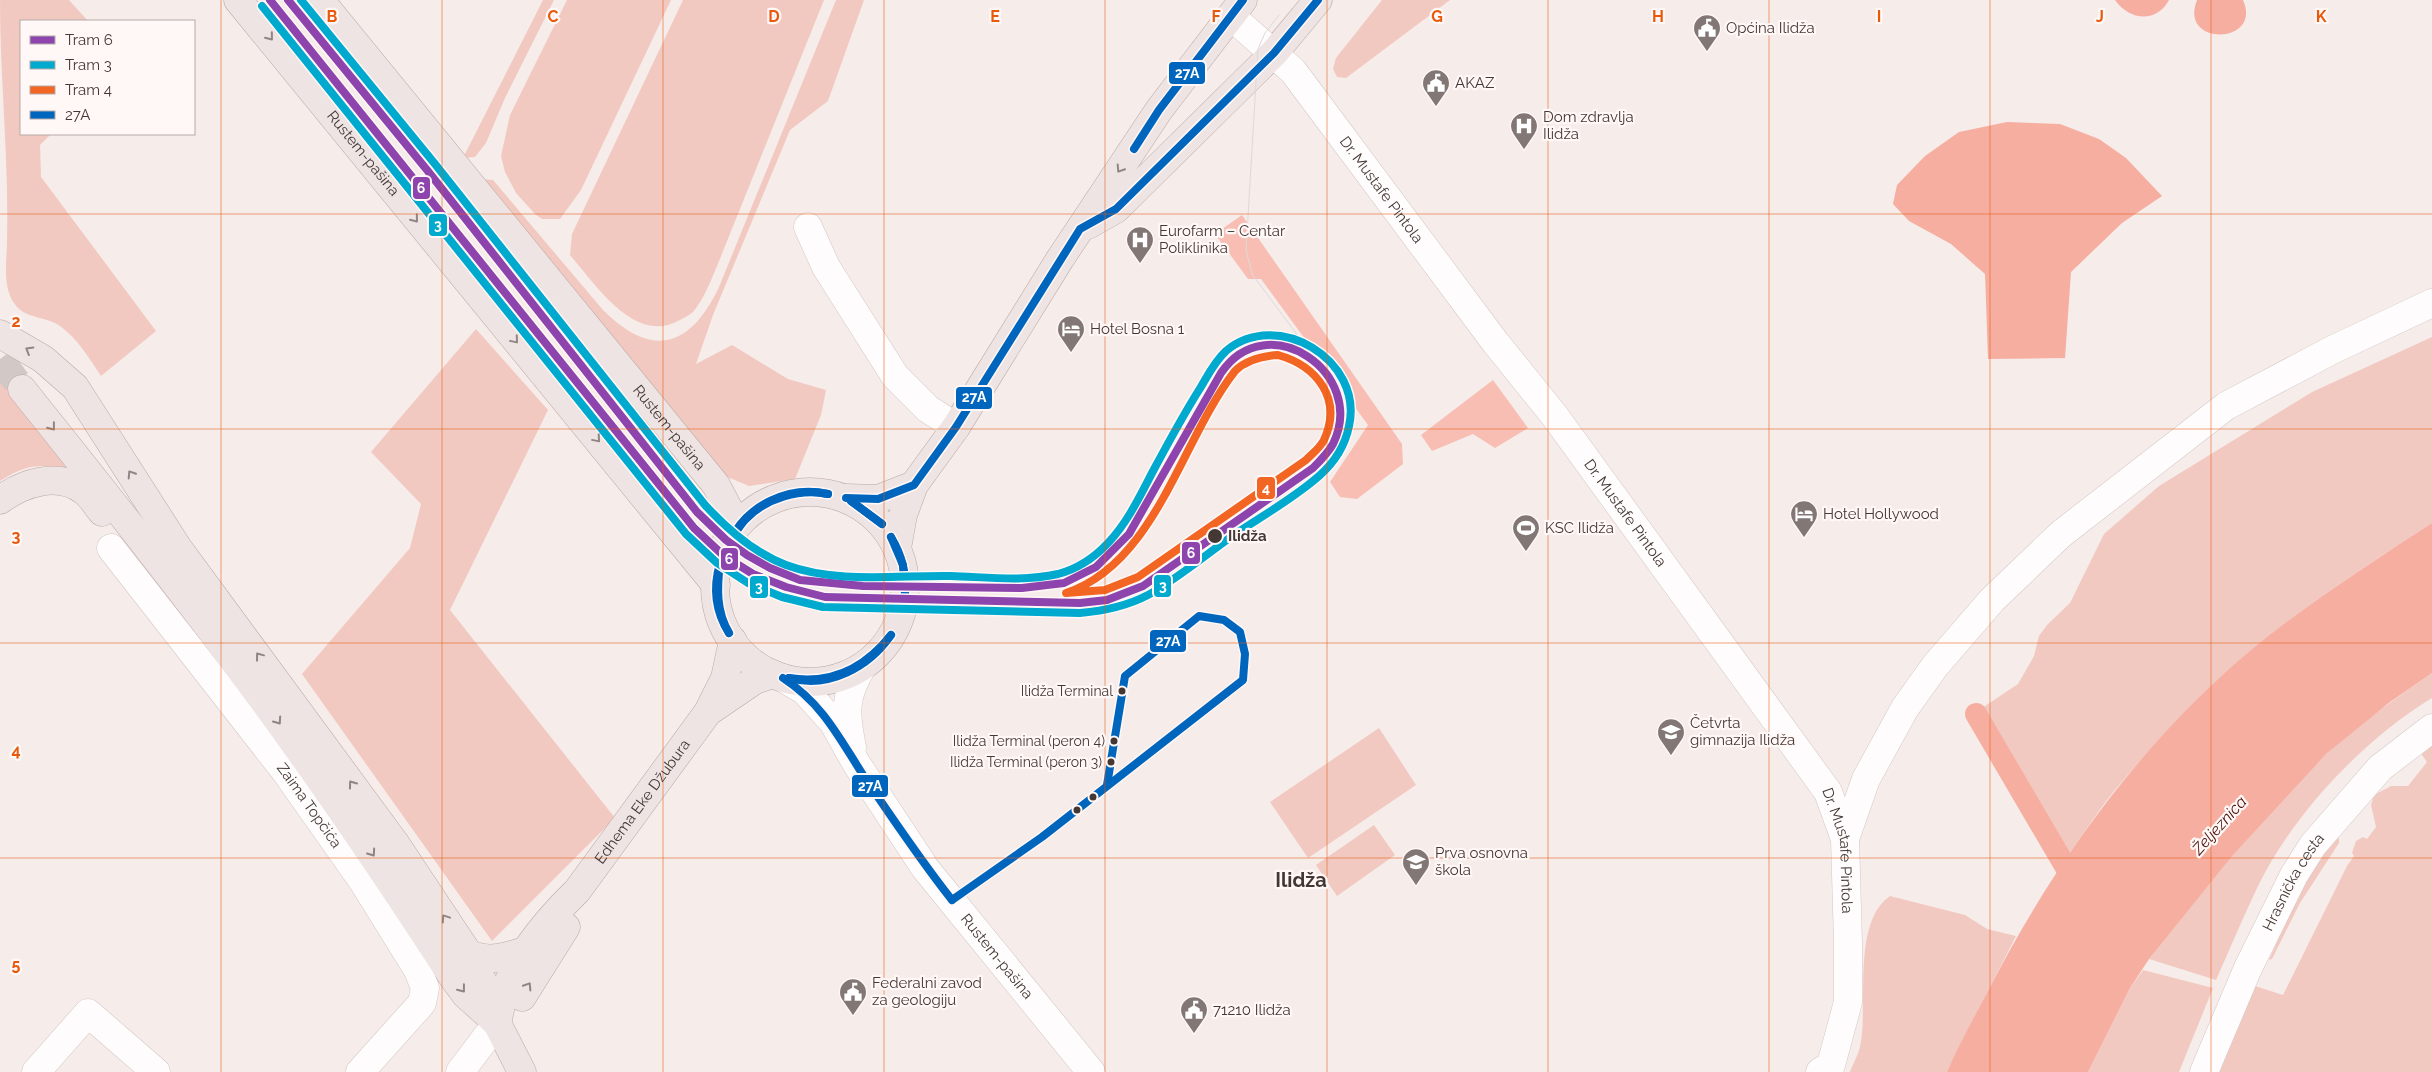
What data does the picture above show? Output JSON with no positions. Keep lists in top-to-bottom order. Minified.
{"streets":{"main road":["Rustem-pašina","Edhema Eke Džubura"],"street":["Dr. Mustafe Pintola","Zaima Topčića","Hrasnička cesta"]},"crossings":[["Rustem-pašina","Edhema Eke Džubura"]],"districts":["Ilidža"],"water":["Željeznica"],"places":{"public building":["Općina Ilidža","AKAZ","Federalni zavod za geologiju","71210 Ilidža"],"hospital":["Dom zdravlja Ilidža","Eurofarm – Centar Poliklinika"],"hotel":["Hotel Bosna 1","Hotel Hollywood"],"other":["Ilidža","Ilidža Terminal","Ilidža Terminal (peron 4)","Ilidža Terminal (peron 3)"],"sports":["KSC Ilidža"],"school or university":["Četvrta gimnazija Ilidža","Prva osnovna škola"]},"lines":["tram line 6","tram line 3","transit line 27A","tram line 4"],"legend":["Tram 6","Tram 3","Tram 4","27A"],"grid":{"columns":["B","C","D","E","F","G","H","I","J","K"],"rows":["2","3","4","5"]}}
